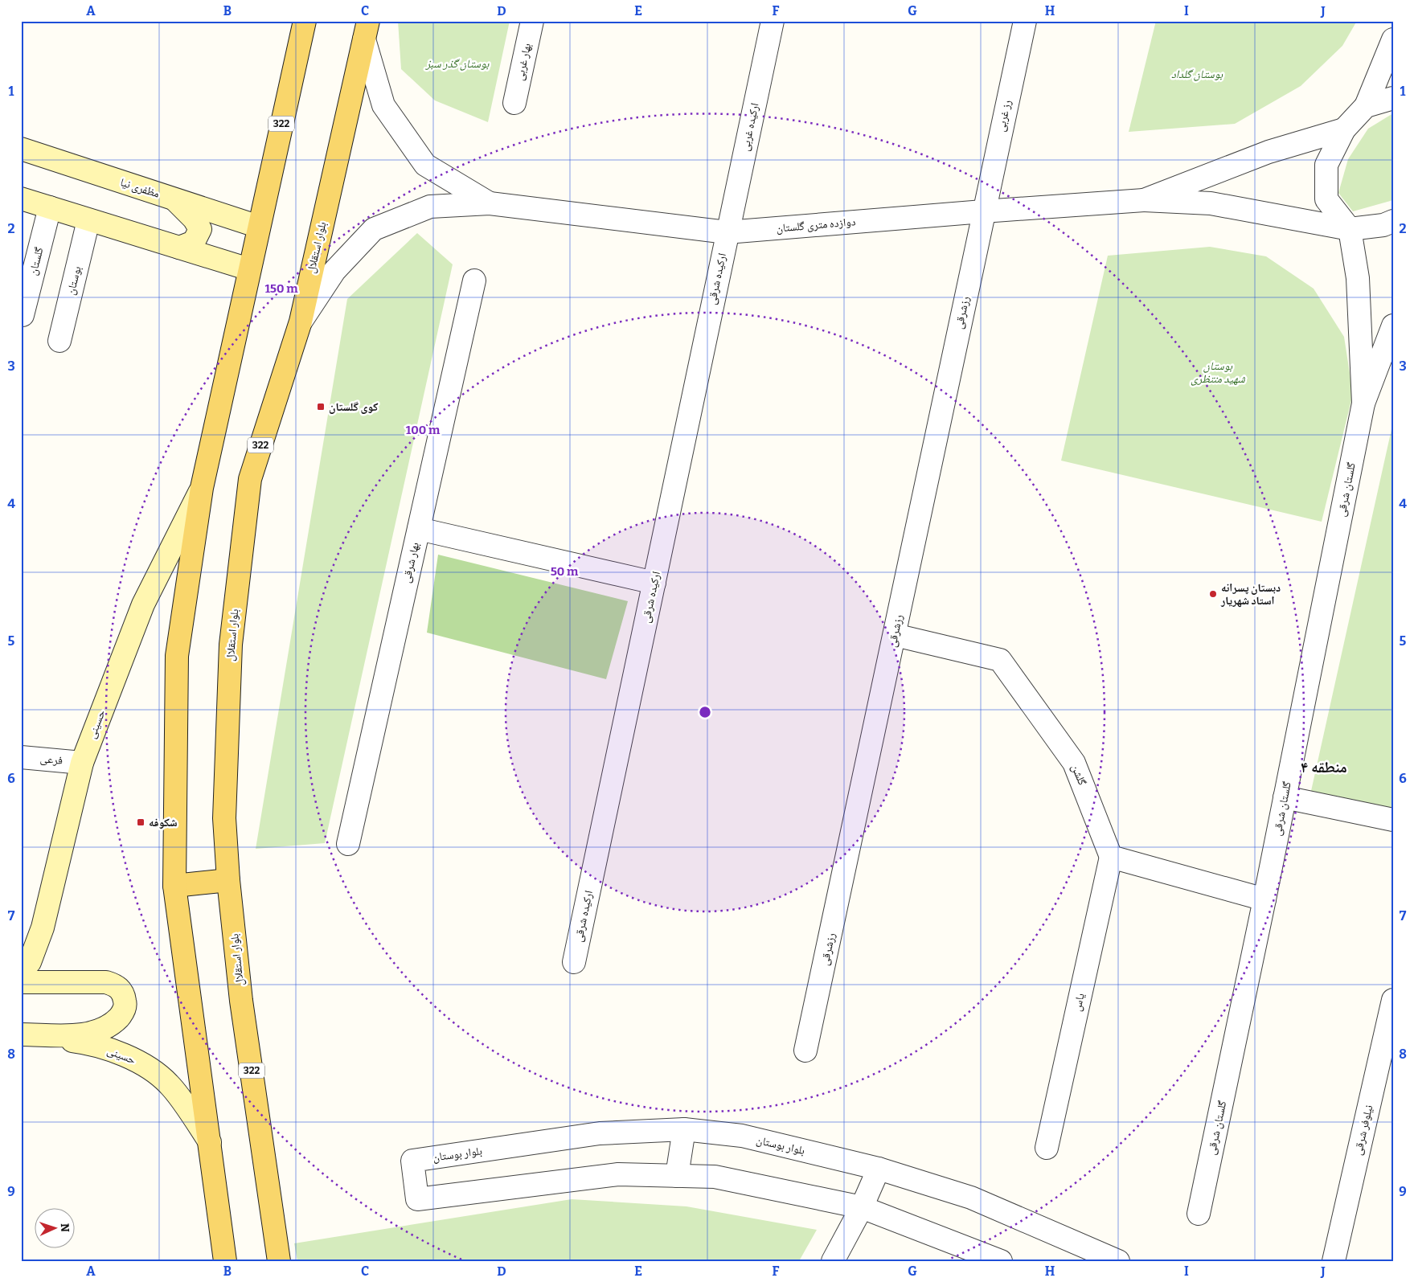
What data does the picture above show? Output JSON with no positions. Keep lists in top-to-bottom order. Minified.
{"streets":{"main road":["322","مظفری نیا","بلوار استقلال","حسینی"],"street":["بهار غربی","رز غربی","ارکیده غربی","دوازده متری گلستان","گلستان","ارکیده شرقی","بوستان","رزشرقی","گلستان شرقی","بهار شرقی","فرعی","گلشن","یاس","نیلوفر شرقی","بلوار بوستان"]},"crossings":[["رز غربی","دوازده متری گلستان"],["رز غربی","رزشرقی"],["322","مظفری نیا"],["322","حسینی"],["ارکیده غربی","دوازده متری گلستان"],["ارکیده غربی","ارکیده شرقی"],["دوازده متری گلستان","ارکیده شرقی"],["دوازده متری گلستان","رزشرقی"],["رزشرقی","گلشن"],["حسینی","فرعی"],["گلشن","یاس"]],"districts":["منطقه ۴"],"parks":["بوستان گذر سبز","بوستان گلداد","بوستان شهید منتظری"],"places":{"transit":["کوی گلستان","شکوفه"],"other":["دبستان پسرانه استاد شهريار"]},"north":"right","grid":{"columns":["A","B","C","D","E","F","G","H","I","J"],"rows":["1","2","3","4","5","6","7","8","9"]},"rings":["150 m","100 m","50 m"]}
